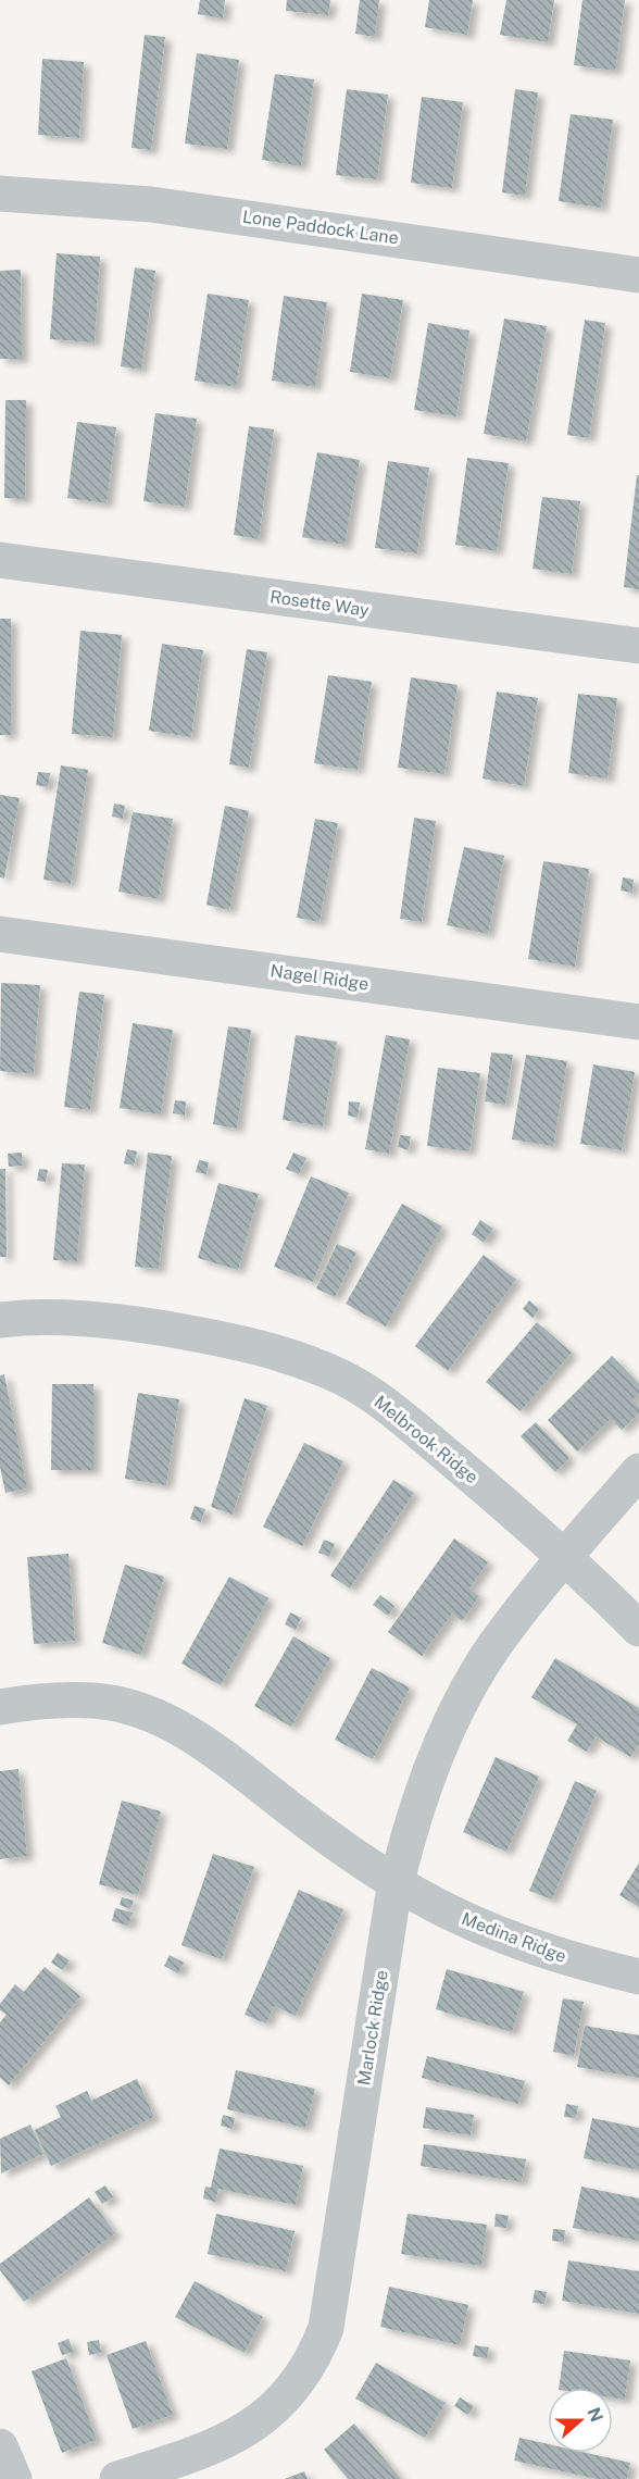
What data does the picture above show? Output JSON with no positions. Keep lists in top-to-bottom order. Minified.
{"streets":{"street":["Lone Paddock Lane","Rosette Way","Nagel Ridge","Melbrook Ridge","Medina Ridge","Marlock Ridge"]},"crossings":[["Melbrook Ridge","Marlock Ridge"],["Medina Ridge","Marlock Ridge"]],"north":"right"}
